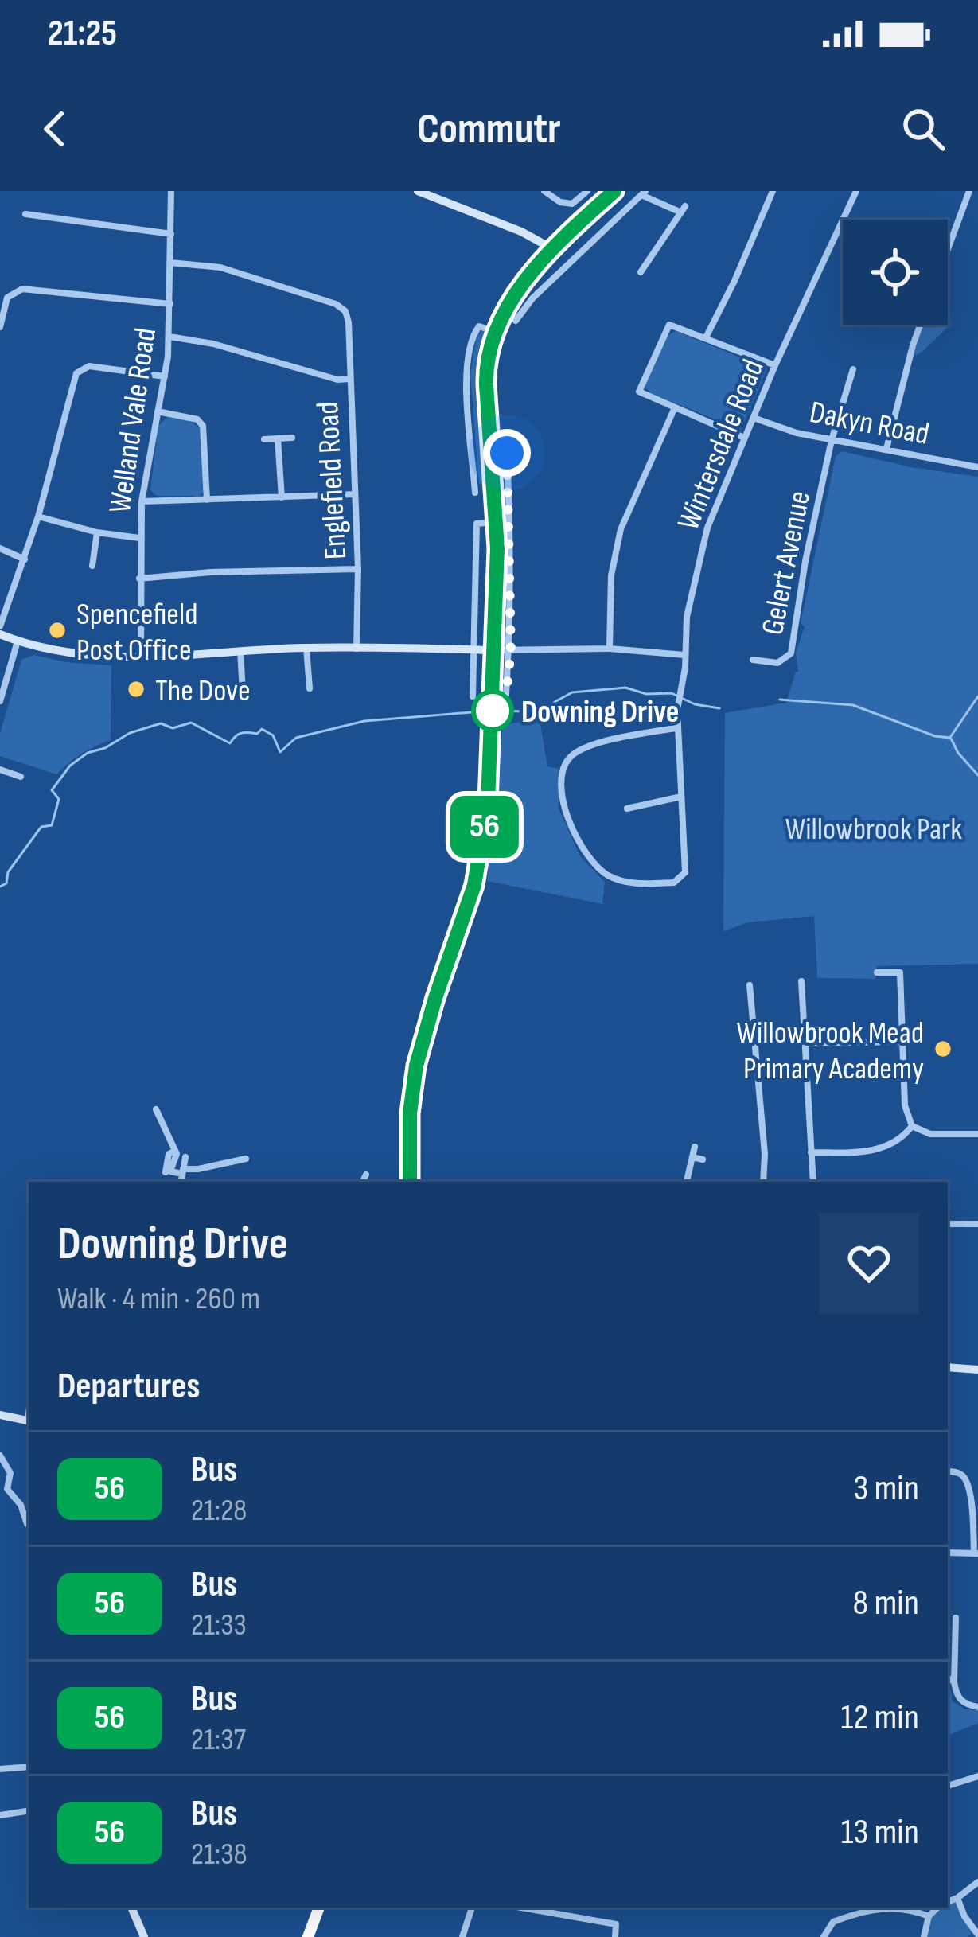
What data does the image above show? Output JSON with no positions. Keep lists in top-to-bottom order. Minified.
{"streets":{"street":["Welland Vale Road","Dakyn Road","Wintersdale Road","Englefield Road","Gelert Avenue"]},"crossings":[["Welland Vale Road","Englefield Road"],["Dakyn Road","Wintersdale Road"],["Dakyn Road","Gelert Avenue"]],"parks":["Willowbrook Park"],"places":["Spencefield Post Office","The Dove","Downing Drive","Willowbrook Mead Primary Academy"],"lines":["bus line 56"],"page":{"status":"21:25","header":"Commutr","on_map":"56","heading":[["Downing Drive","Walk · 4 min · 260 m"],"Departures"],"list":[{"mark":"56","name":"Bus","note":"21:28","value":"3 min"},{"mark":"56","name":"Bus","note":"21:33","value":"8 min"},{"mark":"56","name":"Bus","note":"21:37","value":"12 min"},{"mark":"56","name":"Bus","note":"21:38","value":"13 min"}]}}
